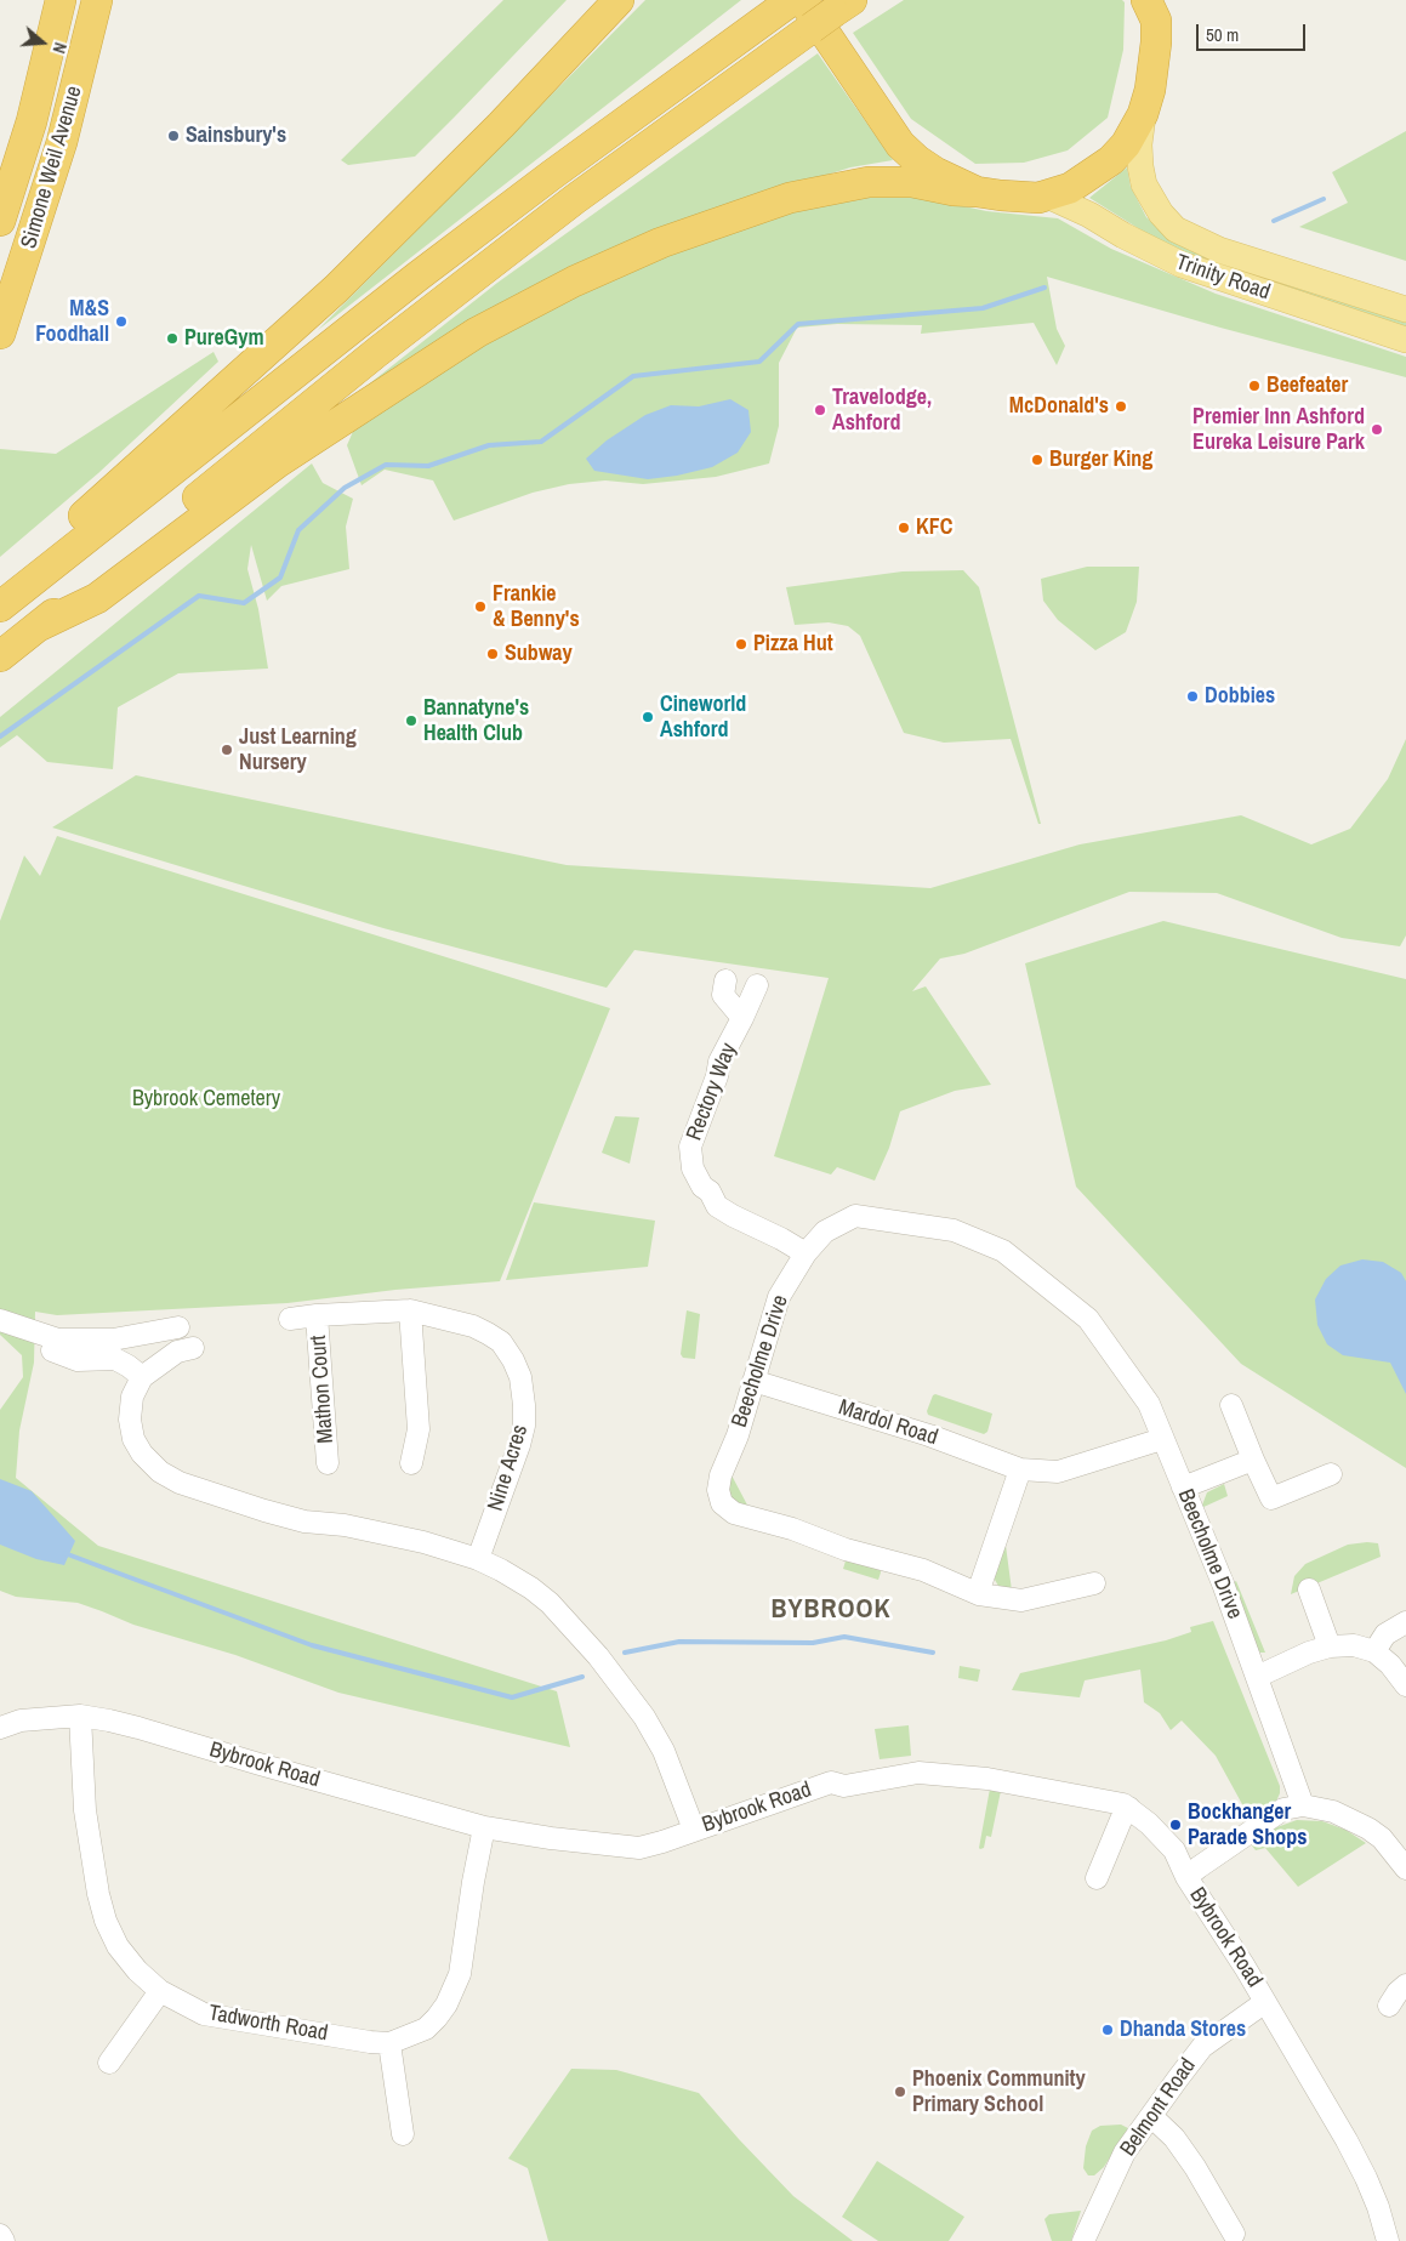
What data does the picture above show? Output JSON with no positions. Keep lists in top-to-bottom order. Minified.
{"streets":{"highway":["Simone Weil Avenue"],"main road":["Trinity Road"],"street":["Rectory Way","Beecholme Drive","Mathon Court","Mardol Road","Nine Acres","Bybrook Road","Tadworth Road","Belmont Road"]},"crossings":[["Rectory Way","Beecholme Drive"],["Beecholme Drive","Mardol Road"],["Mathon Court","Nine Acres"],["Bybrook Road","Tadworth Road"],["Bybrook Road","Belmont Road"]],"districts":["BYBROOK"],"parks":["Bybrook Cemetery"],"places":["Sainsbury's","M&S Foodhall","PureGym","Beefeater","McDonald's","Travelodge, Ashford","Premier Inn Ashford Eureka Leisure Park","Burger King","KFC","Frankie & Benny's","Pizza Hut","Subway","Dobbies","Cineworld Ashford","Bannatyne's Health Club","Just Learning Nursery","Bockhanger Parade Shops","Dhanda Stores","Phoenix Community Primary School"],"scale_bar":"50 m","north":"right"}
